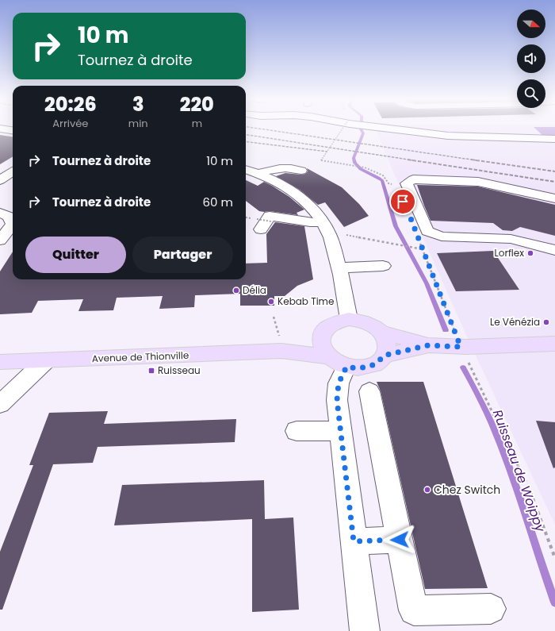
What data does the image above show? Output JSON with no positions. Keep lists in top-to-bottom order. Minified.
{"streets":{"main road":["Avenue de Thionville"]},"water":["Ruisseau de Woippy"],"places":{"other":["Lorflex","Délia","Kebab Time","Le Vénézia","Chez Switch"],"transit":["Ruisseau"]},"north":"right","page":{"turn":["10 m","Tournez à droite"],"eta":["20:26","Arrivée","3","min","220","m"],"list":[{"name":"Tournez à droite","value":"10 m"},{"name":"Tournez à droite","value":"60 m"}],"buttons":["Quitter","Partager"]}}
